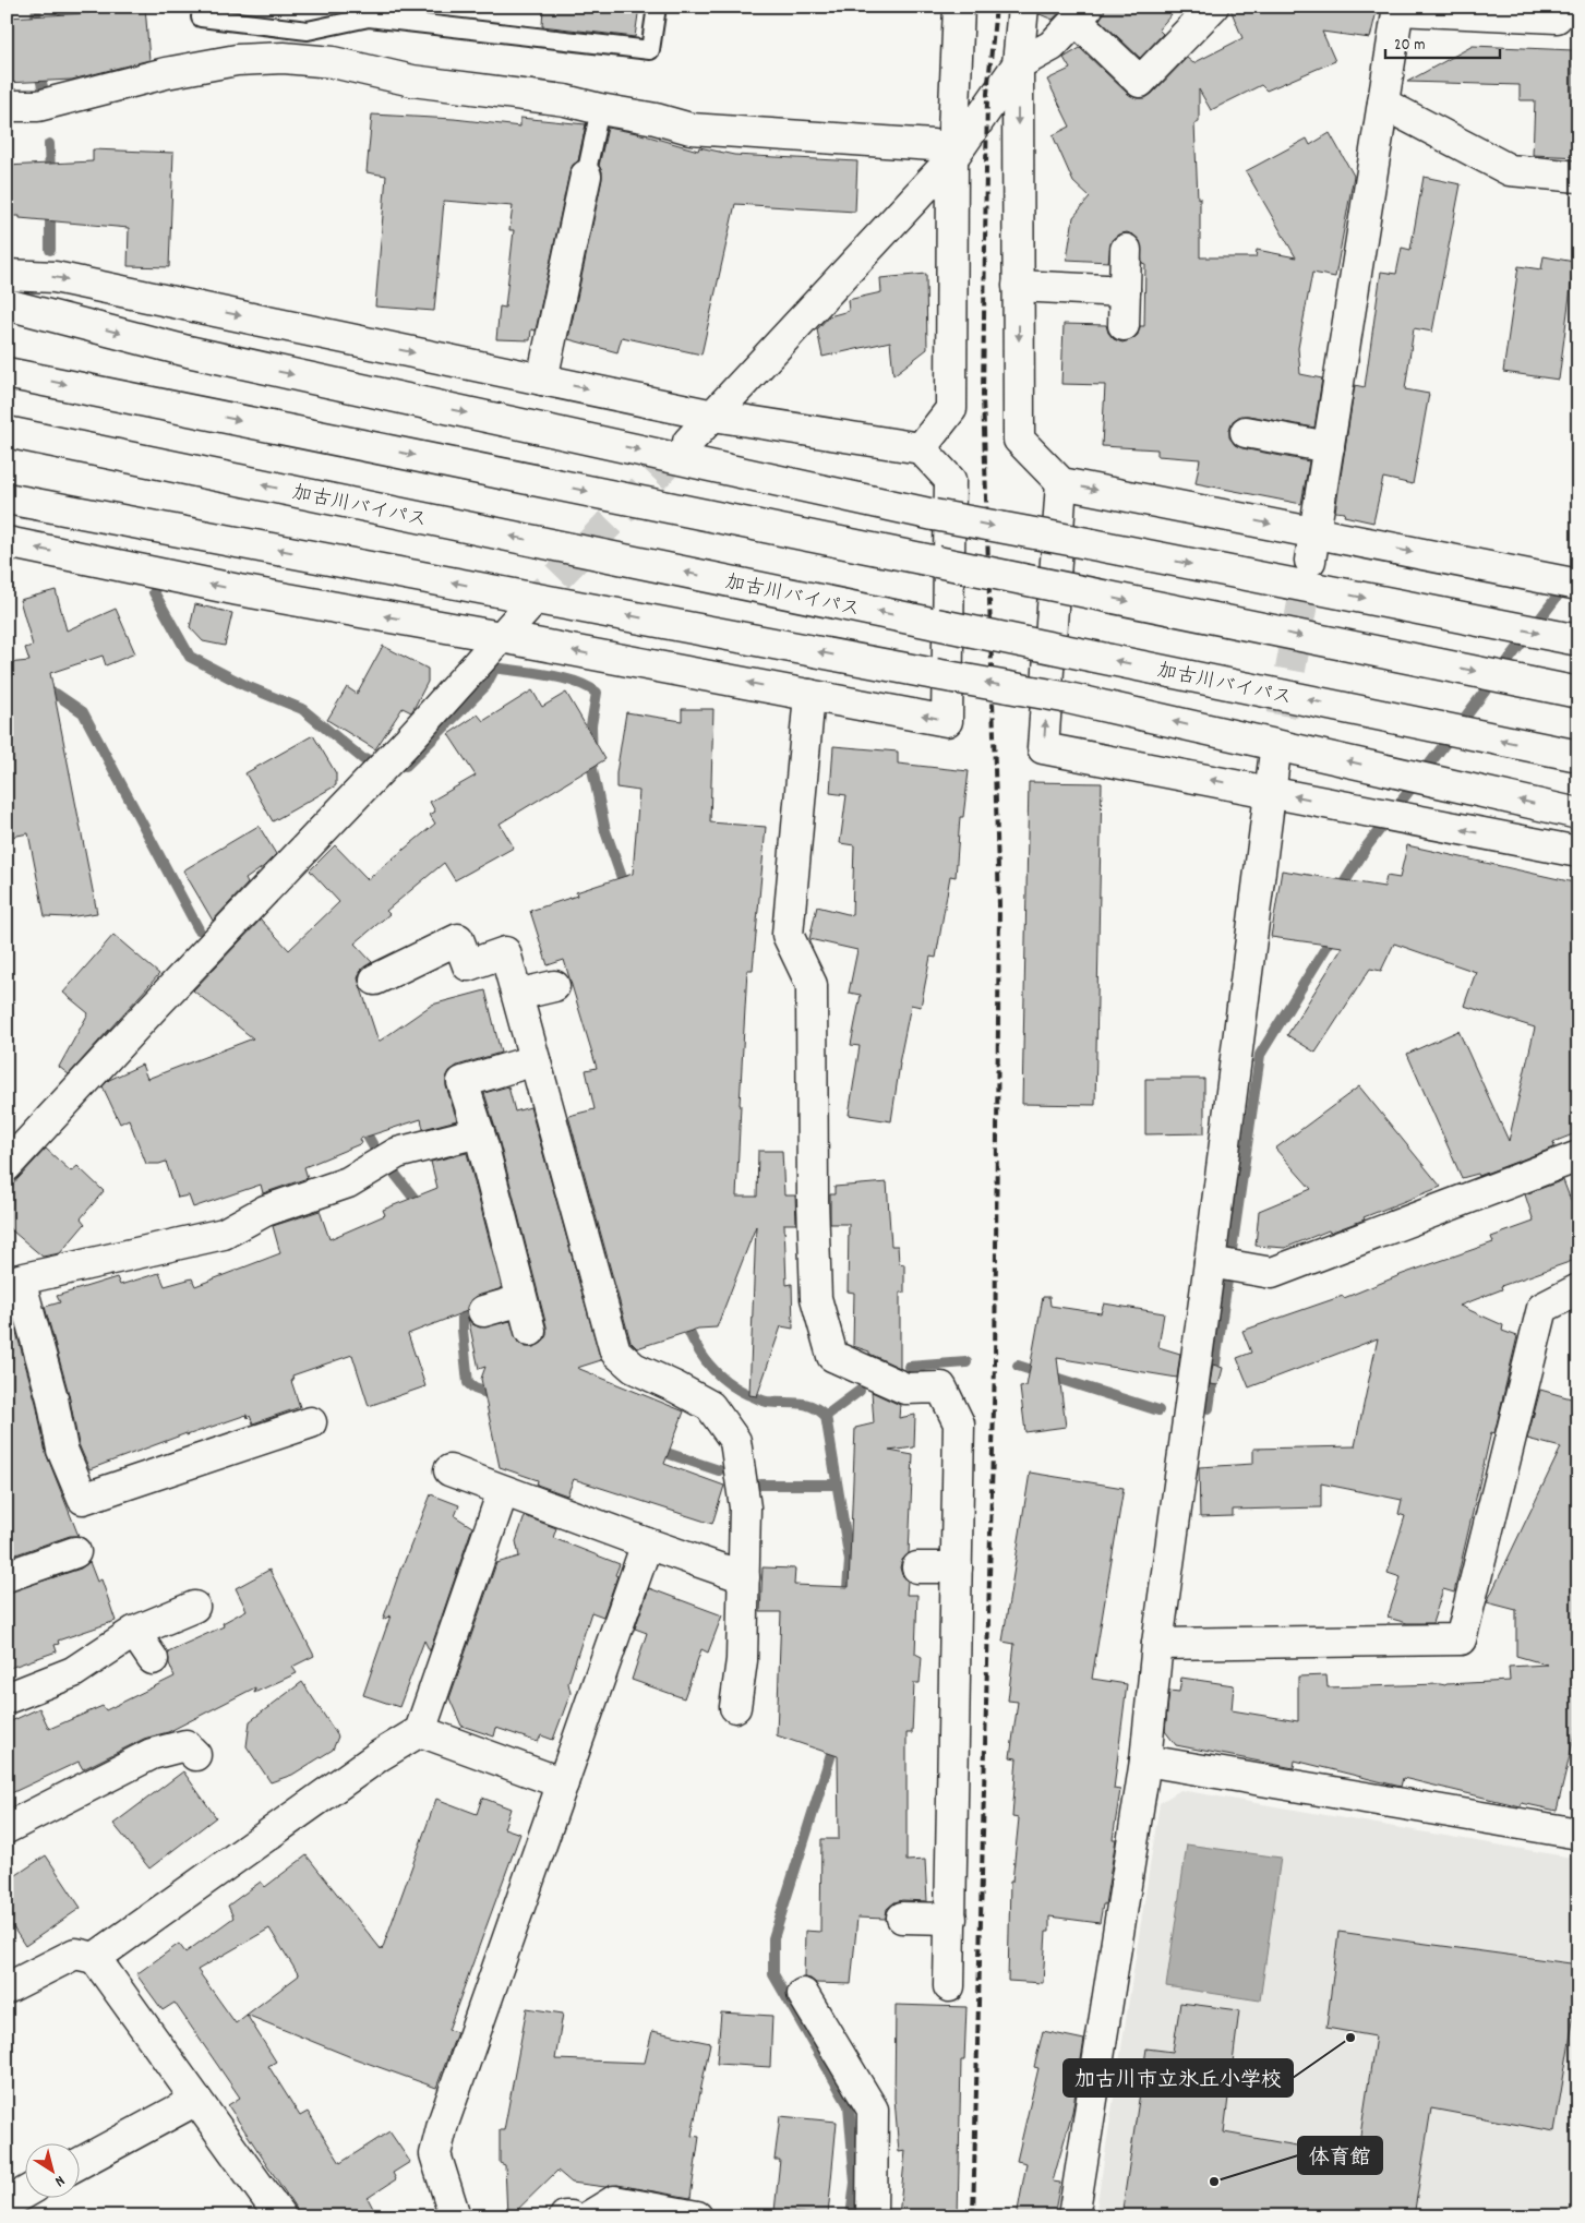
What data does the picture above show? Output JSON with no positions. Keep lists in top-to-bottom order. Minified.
{"streets":{"main road":["加古川バイパス"]},"places":["加古川市立氷丘小学校","体育館"],"scale_bar":"20 m","north":"bottom right"}
